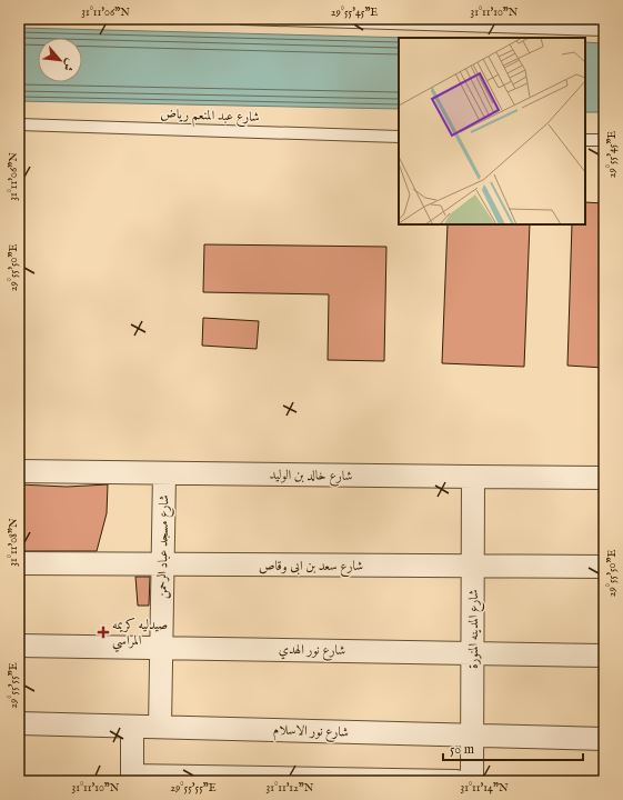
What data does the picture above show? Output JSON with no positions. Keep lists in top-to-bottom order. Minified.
{"streets":{"street":["شارع خالد بن الوليد","شارع مسجد عباد الرحمن","شارع سعد بن ابى وقاص","شارع المدينه المنورة","شارع نور الهدي","شارع نور الاسلام"],"lane":["شارع عبد المنعم رياض"]},"crossings":[["شارع خالد بن الوليد","شارع مسجد عباد الرحمن"],["شارع خالد بن الوليد","شارع المدينه المنورة"],["شارع مسجد عباد الرحمن","شارع سعد بن ابى وقاص"],["شارع مسجد عباد الرحمن","شارع نور الهدي"],["شارع مسجد عباد الرحمن","شارع نور الاسلام"],["شارع سعد بن ابى وقاص","شارع المدينه المنورة"],["شارع المدينه المنورة","شارع نور الهدي"],["شارع المدينه المنورة","شارع نور الاسلام"]],"places":{"health":["صيدليه كريمه المراسي"]},"scale_bar":"50 m","north":"bottom right","coordinates":["31°11'06\"N","29°55'45\"E","31°11'10\"N","29°55'50\"E","31°11'08\"N","29°55'55\"E","31°11'12\"N","31°11'14\"N"]}
